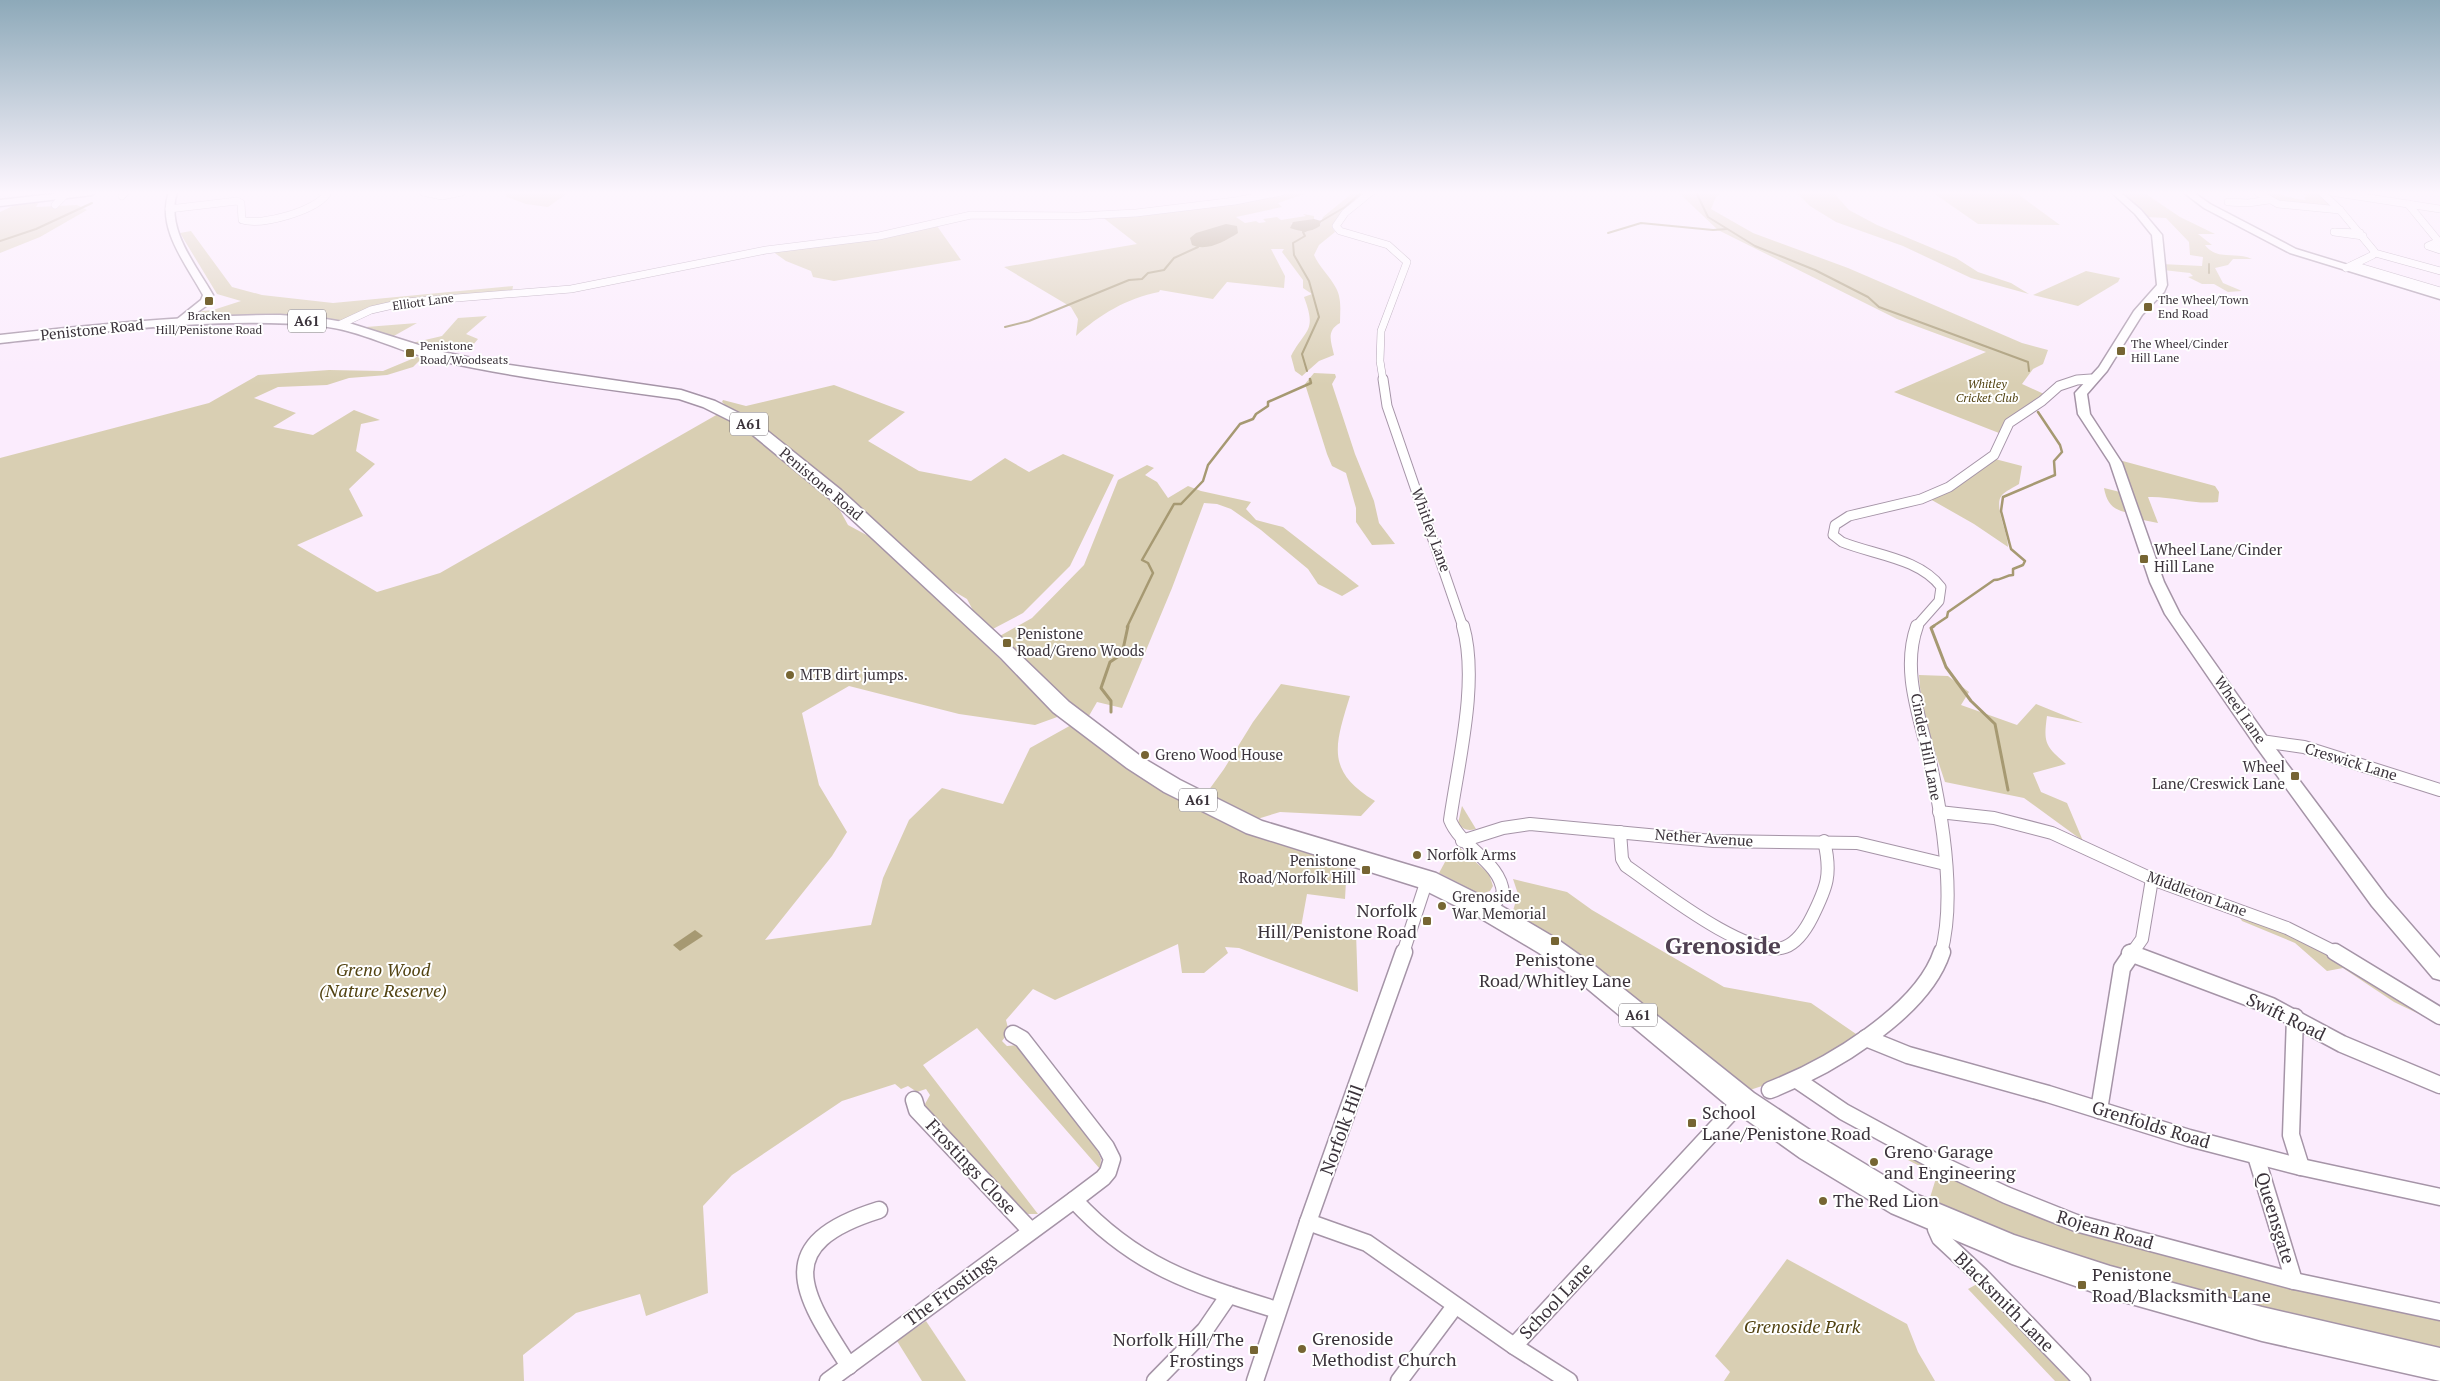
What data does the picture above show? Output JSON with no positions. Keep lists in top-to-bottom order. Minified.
{"streets":{"highway":["A61","Penistone Road"],"street":["Elliott Lane","Whitley Lane","Wheel Lane","Cinder Hill Lane","Creswick Lane","Nether Avenue","Middleton Lane","Swift Road","Grenfolds Road","Norfolk Hill","Frostings Close","Queensgate","Rojean Road","The Frostings","School Lane","Blacksmith Lane"]},"crossings":[["Elliott Lane","Penistone Road"],["A61","Penistone Road"],["A61","Whitley Lane"],["A61","Cinder Hill Lane"],["A61","Norfolk Hill"],["A61","School Lane"],["A61","Blacksmith Lane"],["Penistone Road","Norfolk Hill"],["Whitley Lane","Nether Avenue"],["Wheel Lane","Cinder Hill Lane"],["Wheel Lane","Creswick Lane"],["Cinder Hill Lane","Nether Avenue"],["Cinder Hill Lane","Middleton Lane"],["Cinder Hill Lane","Grenfolds Road"],["Cinder Hill Lane","Rojean Road"],["Cinder Hill Lane","School Lane"],["Grenfolds Road","Queensgate"],["Norfolk Hill","School Lane"],["Frostings Close","The Frostings"],["Queensgate","Rojean Road"]],"districts":["Grenoside"],"parks":["Whitley Cricket Club","Greno Wood (Nature Reserve)","Grenoside Park"],"places":{"transit":["Bracken Hill/Penistone Road","The Wheel/Town End Road","The Wheel/Cinder Hill Lane","Penistone Road/Woodseats","Wheel Lane/Cinder Hill Lane","Penistone Road/Greno Woods","Wheel Lane/Creswick Lane","Penistone Road/Norfolk Hill","Norfolk Hill/Penistone Road","Penistone Road/Whitley Lane","School Lane/Penistone Road","Penistone Road/Blacksmith Lane","Norfolk Hill/The Frostings"],"other":["MTB dirt jumps.","Greno Wood House","Norfolk Arms","Grenoside War Memorial","Greno Garage and Engineering","The Red Lion","Grenoside Methodist Church"]}}
